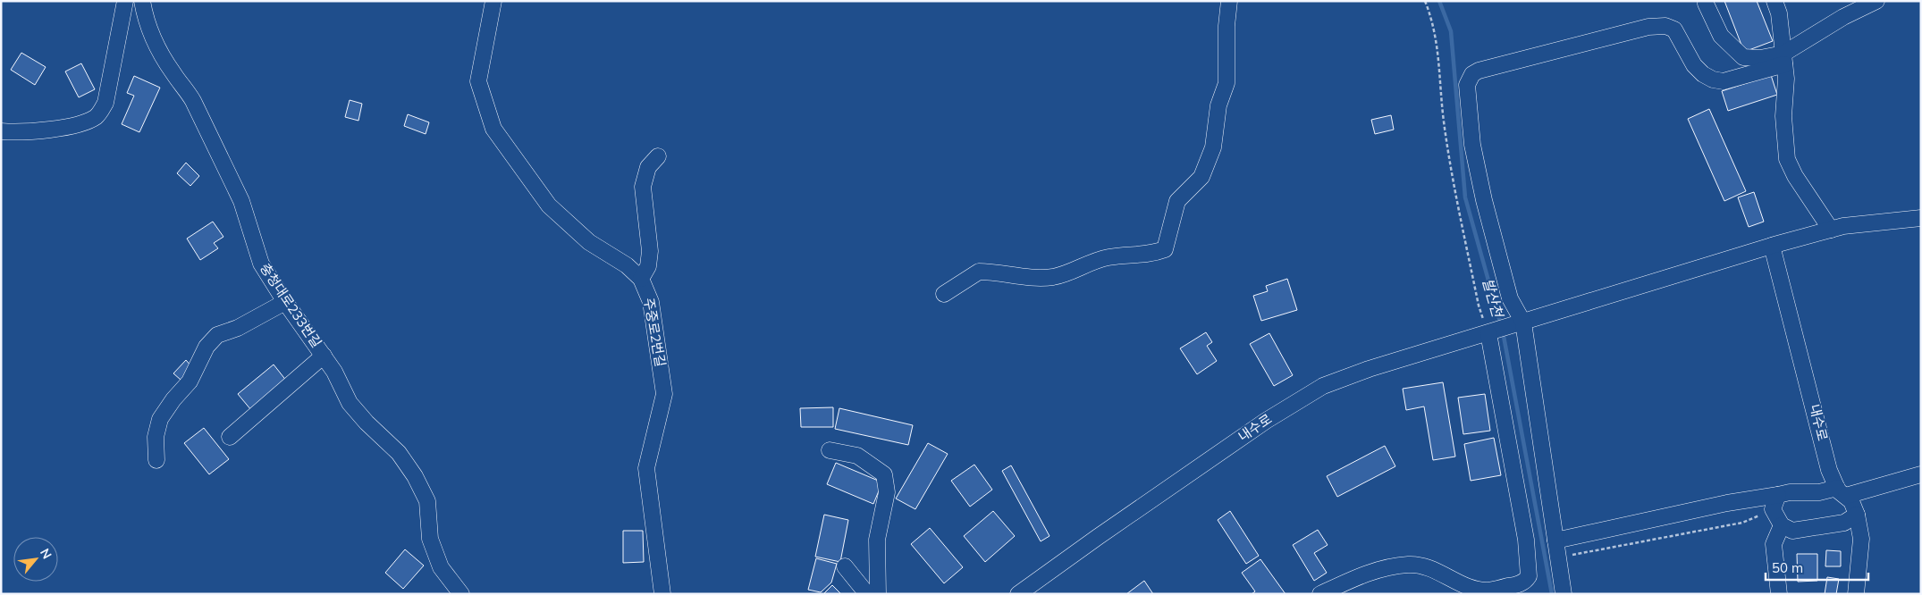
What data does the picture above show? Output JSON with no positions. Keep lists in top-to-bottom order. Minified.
{"streets":{"street":["충청대로233번길","주중로2번길","내수로"]},"water":["발산천"],"scale_bar":"50 m","north":"top right"}
